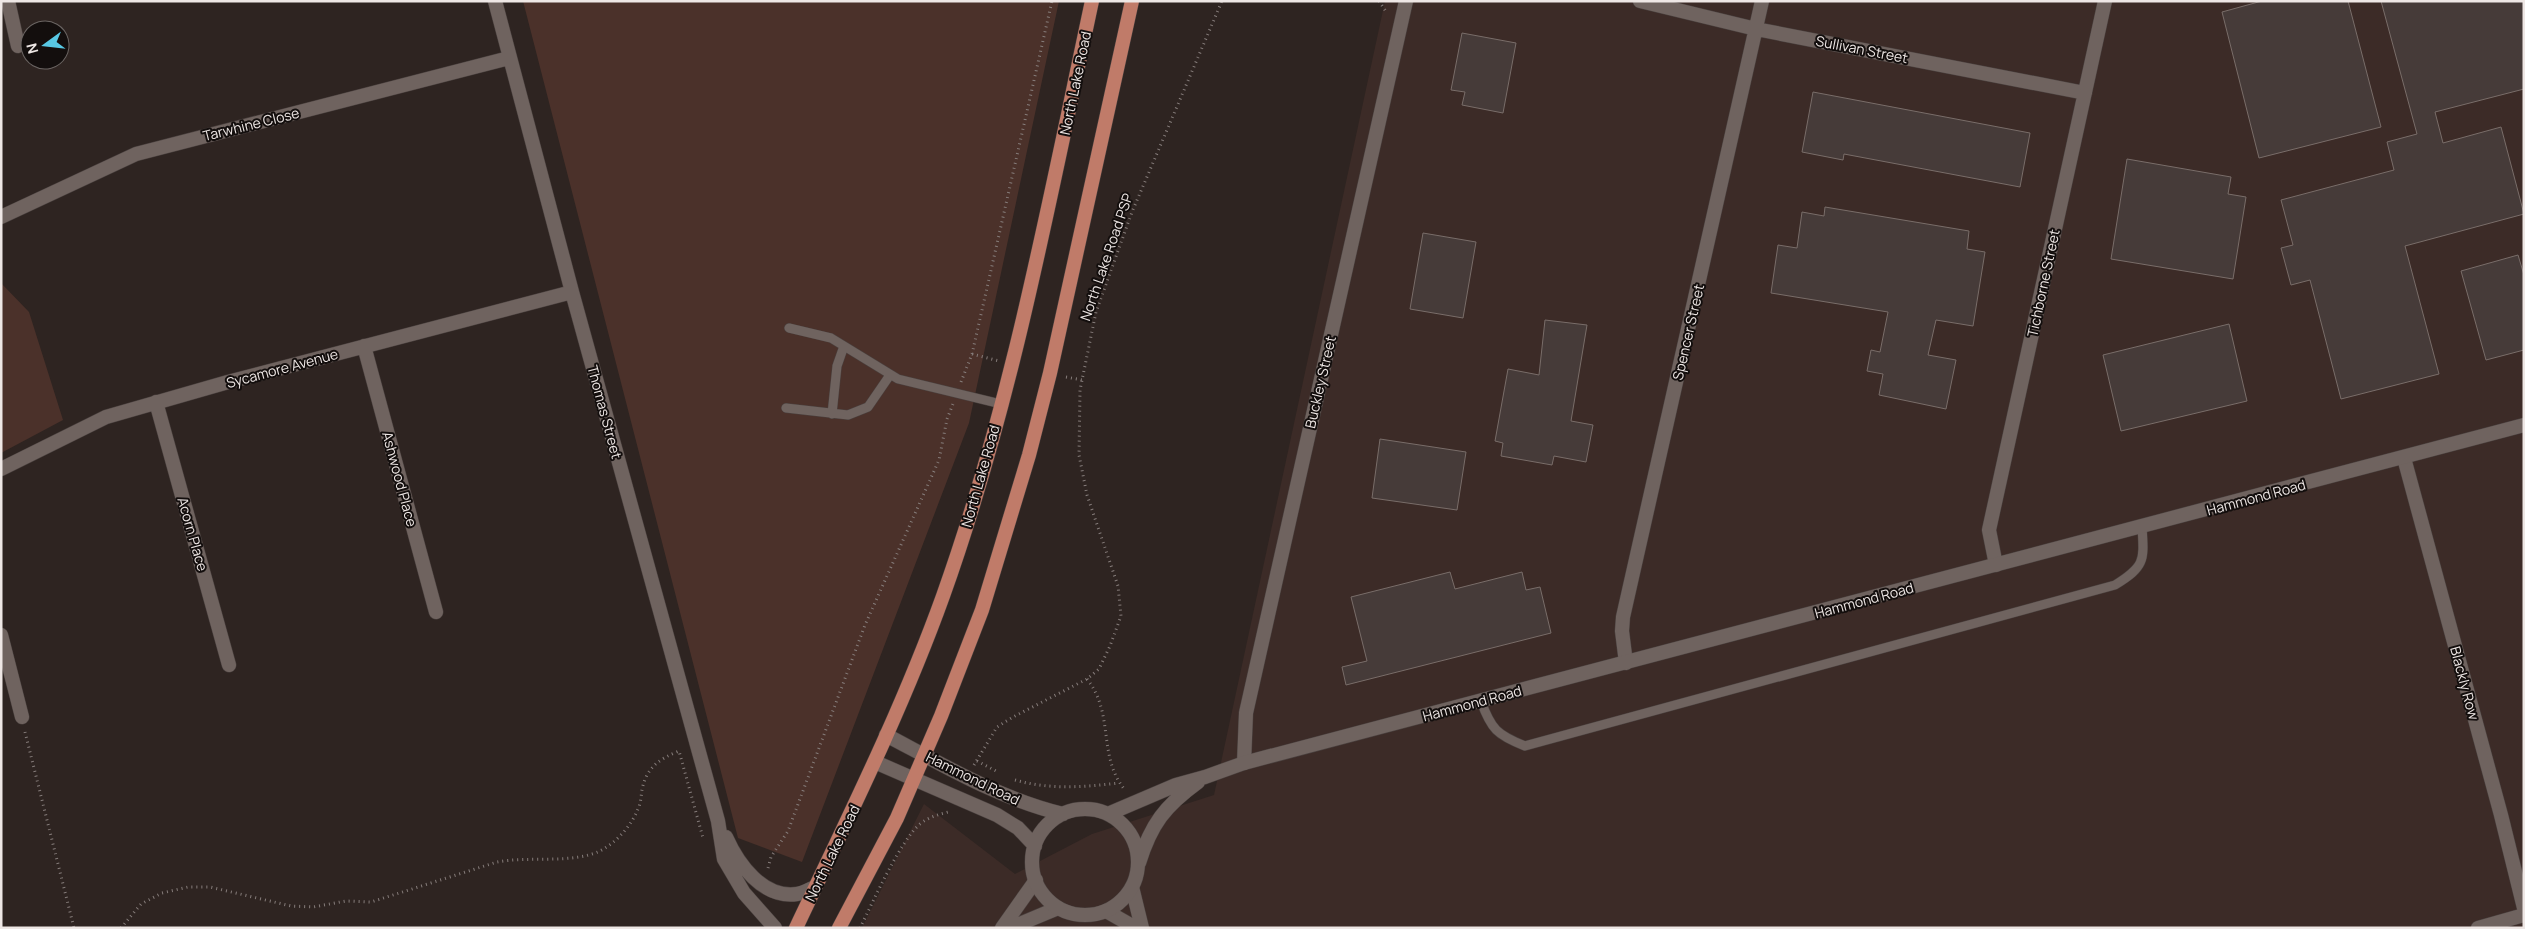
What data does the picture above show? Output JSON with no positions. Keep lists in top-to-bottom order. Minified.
{"streets":{"main road":["North Lake Road"],"street":["Sullivan Street","Tarwhine Close","Tichborne Street","Spencer Street","Sycamore Avenue","Buckley Street","Thomas Street","Ashwood Place","Hammond Road","Acorn Place","Blackly Row"],"path":["North Lake Road PSP"]},"crossings":[["Sullivan Street","Tichborne Street"],["Sullivan Street","Spencer Street"],["North Lake Road","Hammond Road"],["Tarwhine Close","Thomas Street"],["Tichborne Street","Hammond Road"],["Spencer Street","Hammond Road"],["Sycamore Avenue","Thomas Street"],["Sycamore Avenue","Ashwood Place"],["Sycamore Avenue","Acorn Place"],["Buckley Street","Hammond Road"],["Hammond Road","Blackly Row"]],"north":"left"}
